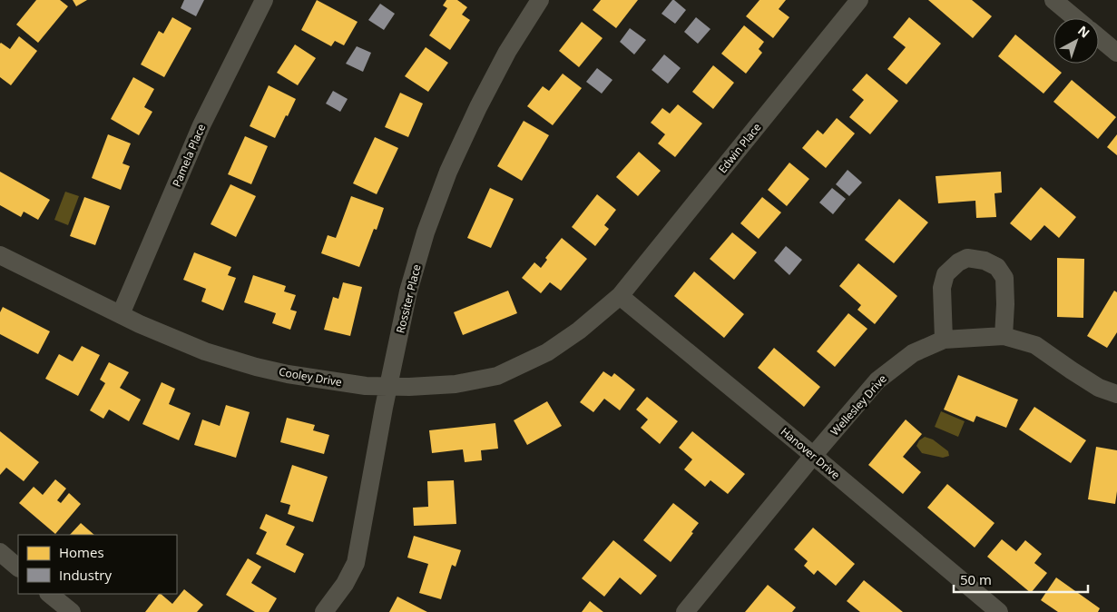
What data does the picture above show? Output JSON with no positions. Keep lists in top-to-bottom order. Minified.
{"streets":{"street":["Edwin Place","Pamela Place","Rossiter Place","Cooley Drive","Wellesley Drive","Hanover Drive"]},"crossings":[["Edwin Place","Cooley Drive"],["Edwin Place","Hanover Drive"],["Pamela Place","Cooley Drive"],["Rossiter Place","Cooley Drive"],["Cooley Drive","Hanover Drive"],["Wellesley Drive","Hanover Drive"]],"legend":["Homes","Industry"],"scale_bar":"50 m","north":"top right"}
